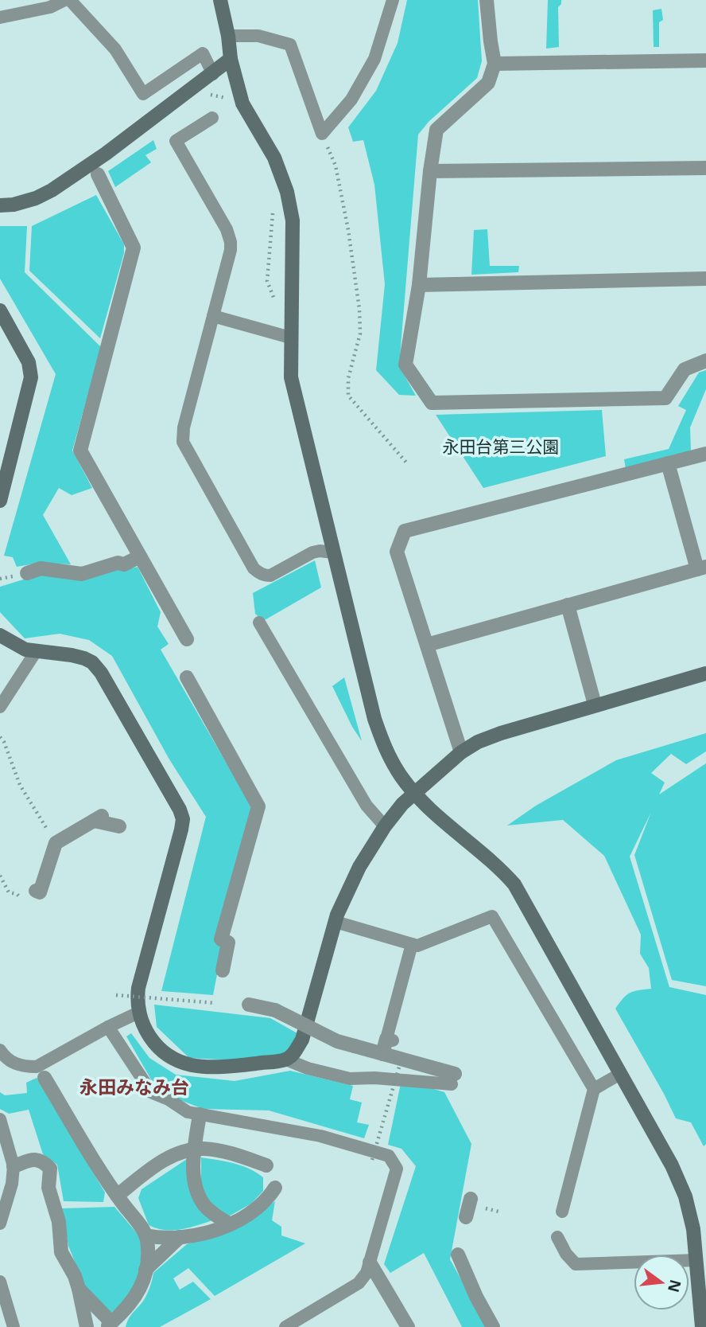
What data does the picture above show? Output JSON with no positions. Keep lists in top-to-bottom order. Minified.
{"districts":["永田みなみ台"],"parks":["永田台第三公園"],"north":"right"}
